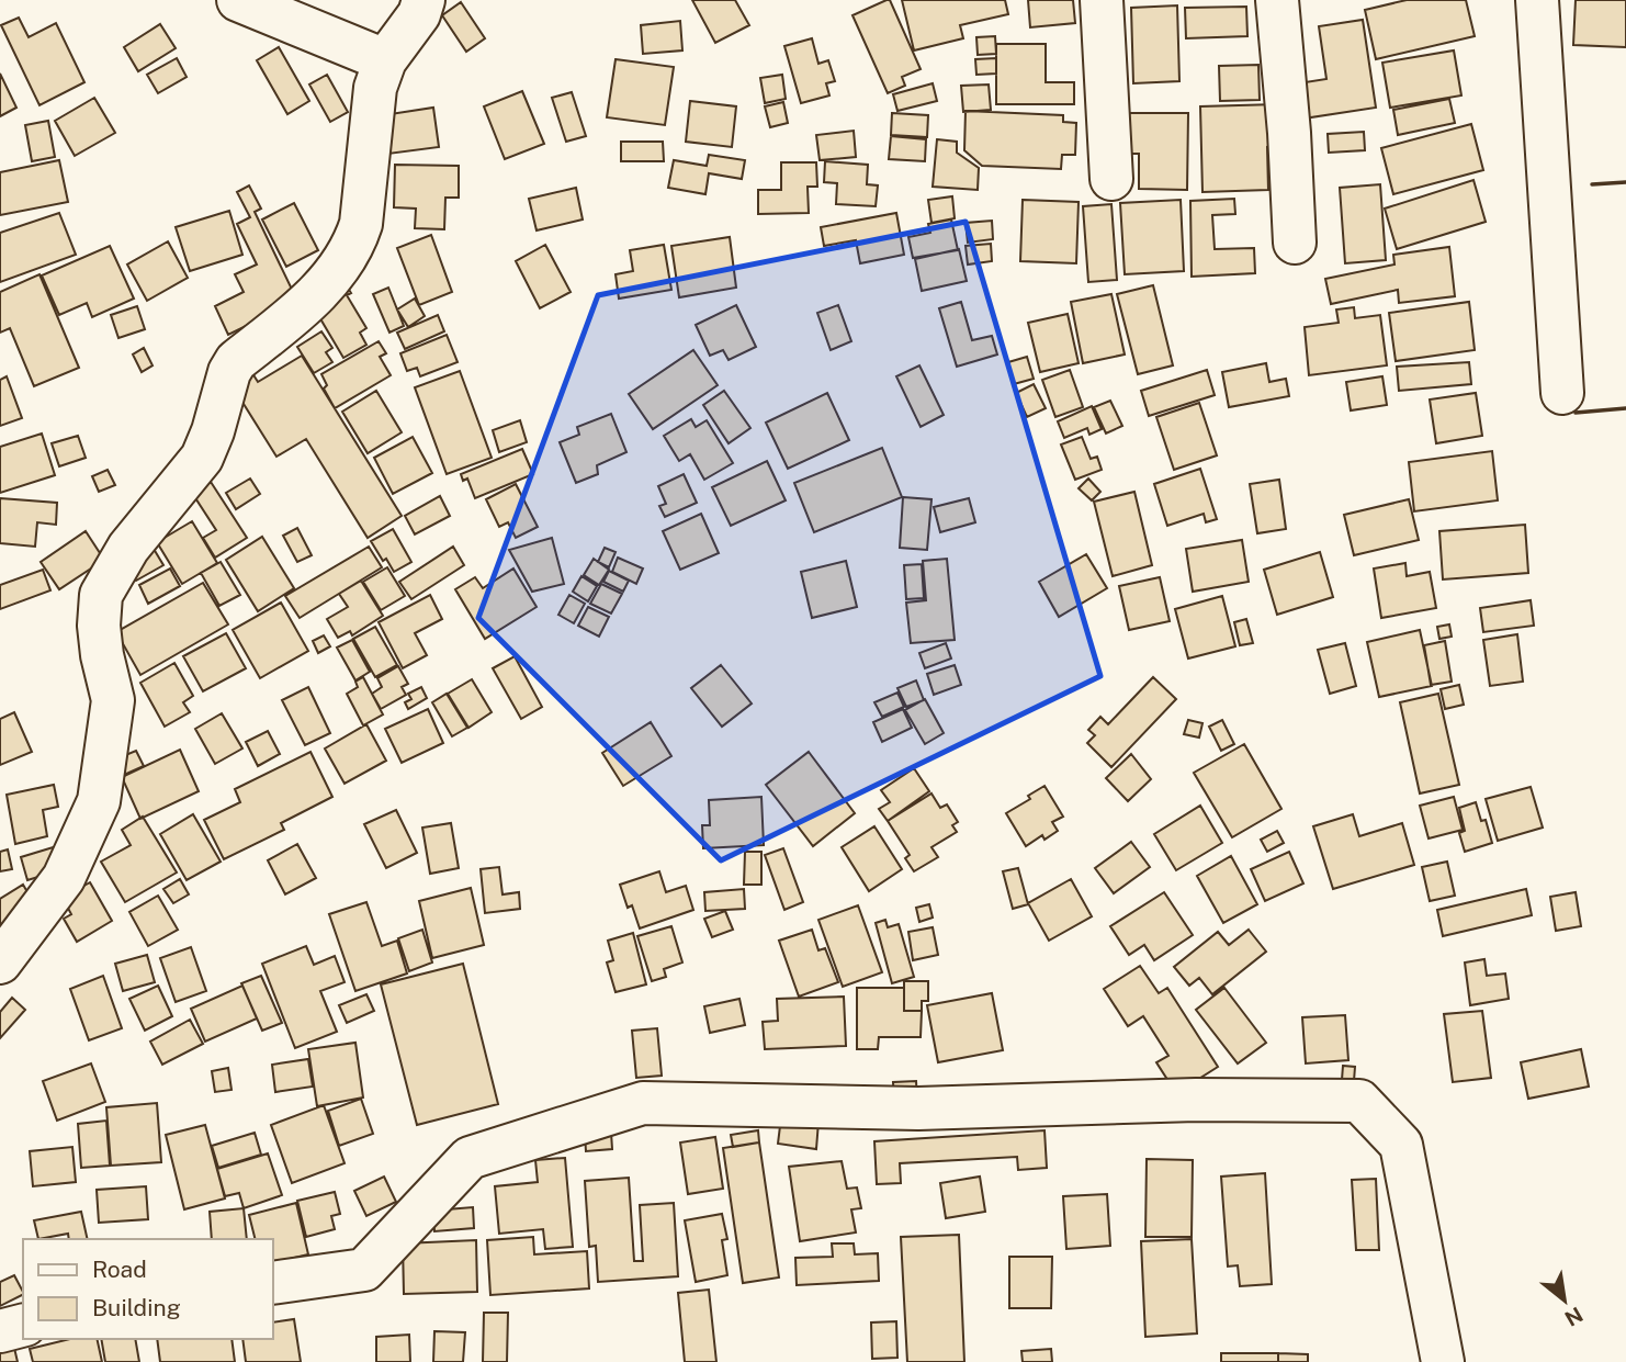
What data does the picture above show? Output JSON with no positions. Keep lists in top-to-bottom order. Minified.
{"legend":["Road","Building"],"north":"bottom right"}
